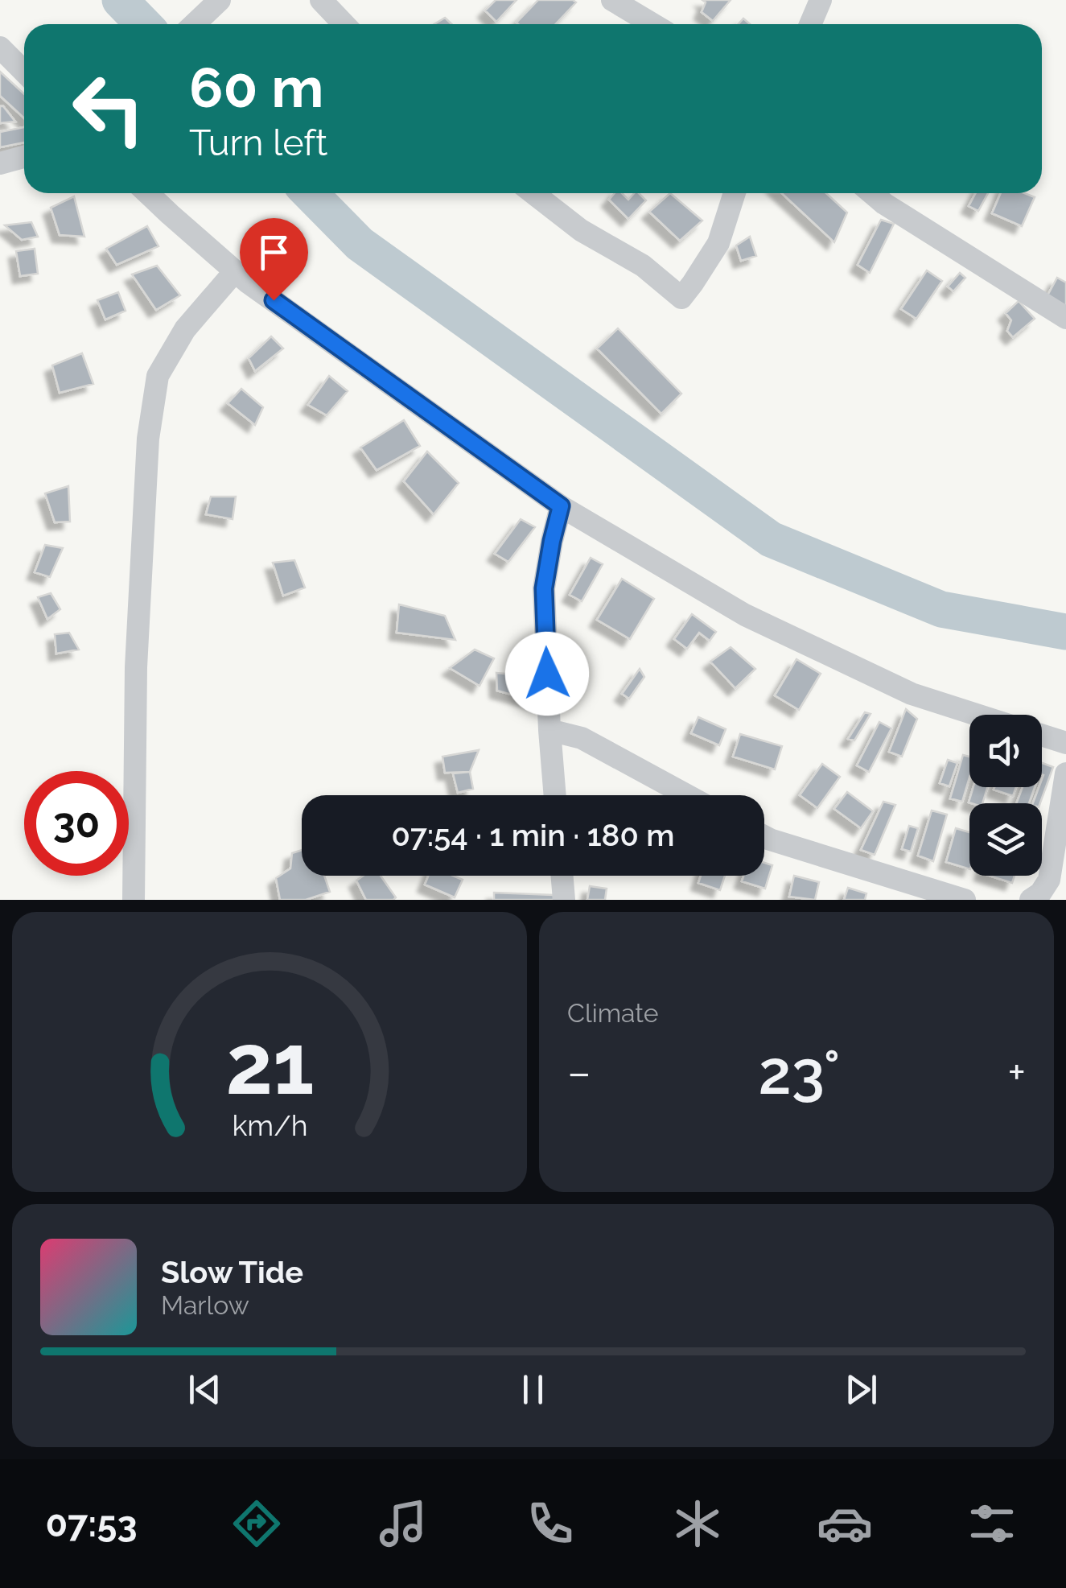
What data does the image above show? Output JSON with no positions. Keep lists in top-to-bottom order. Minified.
{"page":{"turn":["60 m","Turn left"],"limit":"30","trip":"07:54 · 1 min · 180 m","tile":"Climate","heat":["−","23°","+"],"song":["Slow Tide","Marlow"],"tabs":"07:53","gauge":["21","km/h"]}}
